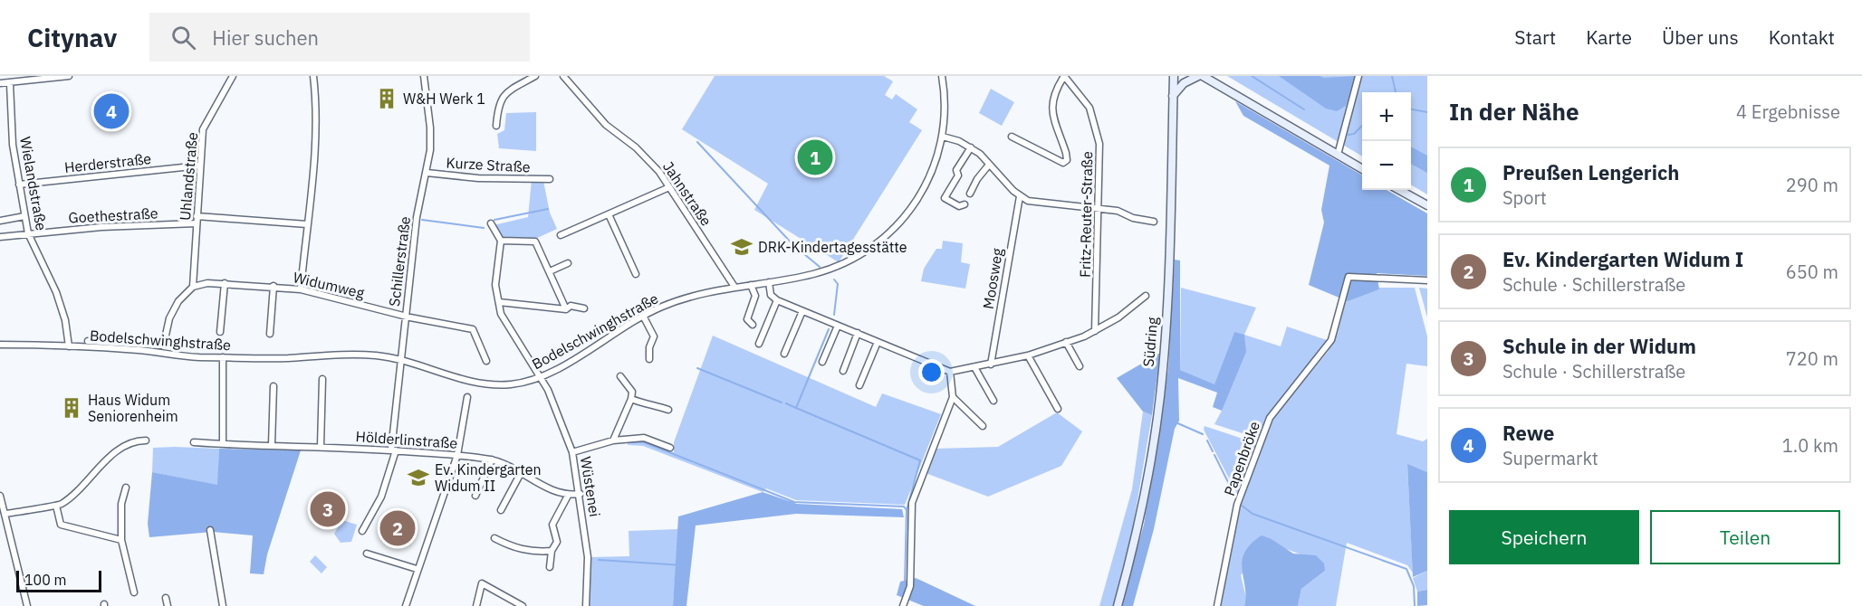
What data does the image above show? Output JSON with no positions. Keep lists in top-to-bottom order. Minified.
{"streets":{"main road":["Südring"],"street":["Herderstraße","Kurze Straße","Uhlandstraße","Wielandstraße","Jahnstraße","Fritz-Reuter-Straße","Goethestraße","Schillerstraße","Moosweg","Widumweg","Bodelschwinghstraße","Hölderlinstraße","Papenbröke","Wüstenei"]},"crossings":[["Herderstraße","Uhlandstraße"],["Herderstraße","Wielandstraße"],["Kurze Straße","Schillerstraße"],["Uhlandstraße","Goethestraße"],["Uhlandstraße","Widumweg"],["Wielandstraße","Goethestraße"],["Wielandstraße","Bodelschwinghstraße"],["Jahnstraße","Bodelschwinghstraße"],["Schillerstraße","Widumweg"],["Schillerstraße","Bodelschwinghstraße"],["Schillerstraße","Hölderlinstraße"],["Bodelschwinghstraße","Wüstenei"]],"places":{"building":["W&H Werk 1","Haus Widum Seniorenheim"],"school or university":["DRK-Kindertagesstätte","Ev. Kindergarten Widum II"]},"scale_bar":"100 m","page":{"header":"Citynav","search":"Hier suchen","nav":["Start","Karte","Über uns","Kontakt"],"heading":["In der Nähe","4 Ergebnisse"],"pins":["4","1","3","2"],"map_buttons":["+","−"],"list":[{"mark":"1","name":"Preußen Lengerich","note":"Sport","value":"290 m"},{"mark":"2","name":"Ev. Kindergarten Widum I","note":"Schule · Schillerstraße","value":"650 m"},{"mark":"3","name":"Schule in der Widum","note":"Schule · Schillerstraße","value":"720 m"},{"mark":"4","name":"Rewe","note":"Supermarkt","value":"1.0 km"}],"buttons":["Speichern","Teilen"],"scale":"100 m"}}
